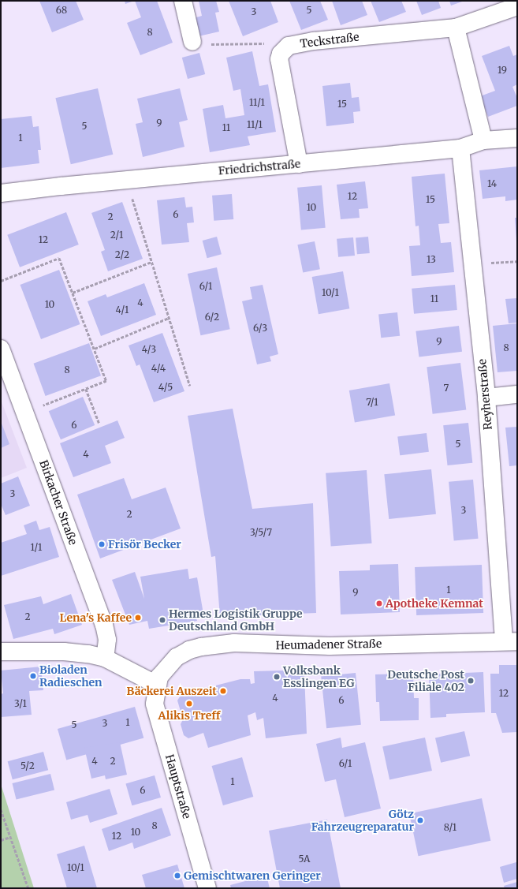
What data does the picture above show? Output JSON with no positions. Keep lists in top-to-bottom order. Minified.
{"streets":{"street":["Teckstraße","Friedrichstraße","Reyherstraße","Birkacher Straße","Heumadener Straße","Hauptstraße"]},"crossings":[["Teckstraße","Friedrichstraße"],["Friedrichstraße","Reyherstraße"],["Reyherstraße","Heumadener Straße"],["Heumadener Straße","Hauptstraße"]],"places":["Frisör Becker","Apotheke Kemnat","Lena's Kaffee","Hermes Logistik Gruppe Deutschland GmbH","Bioladen Radieschen","Volksbank Esslingen EG","Deutsche Post Filiale 402","Bäckerei Auszeit","Alikis Treff","Götz Fahrzeugreparatur","Gemischtwaren Geringer"],"house_numbers":["68","5","3","8","19","11/1","15","9","11/1","5","11","1","14","12","15","10","6","2","2/1","12","2/2","13","6/1","10/1","11","4","10","4/1","6/2","6/3","9","8","4/3","4/4","8","4/5","7","7/1","6","5","4","3","3","2","3/5/7","1/1","1","9","2","12","4","6","3/1","1","3","5","4","2","6/1","5/2","1","6","8","8/1","10","12","5A","10/1"]}
